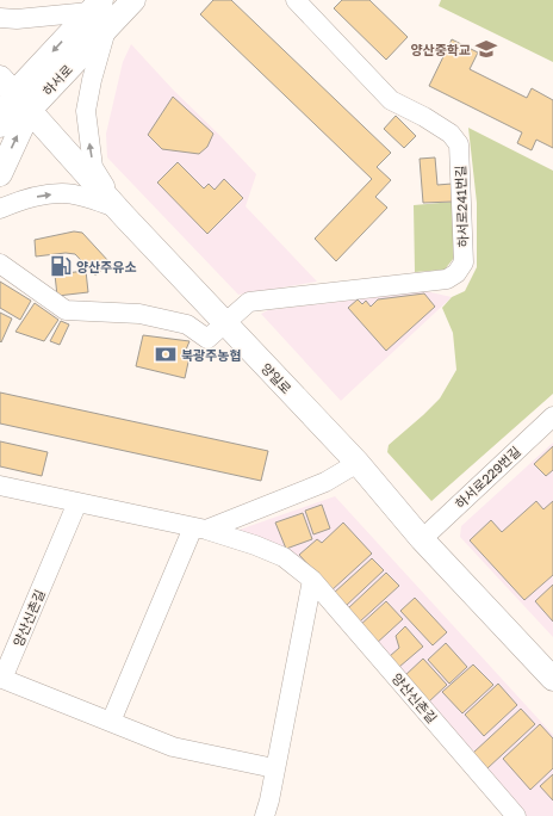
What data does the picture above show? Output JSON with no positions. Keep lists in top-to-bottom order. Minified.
{"streets":{"main road":["하서로","양일로"],"street":["하서로241번길","하서로229번길","양산신촌길"]},"crossings":[["하서로","양일로"],["하서로241번길","양일로"],["양일로","하서로229번길"]],"places":{"school or university":["양산중학교"],"fuel station":["양산주유소"],"bank":["북광주농협"]}}
